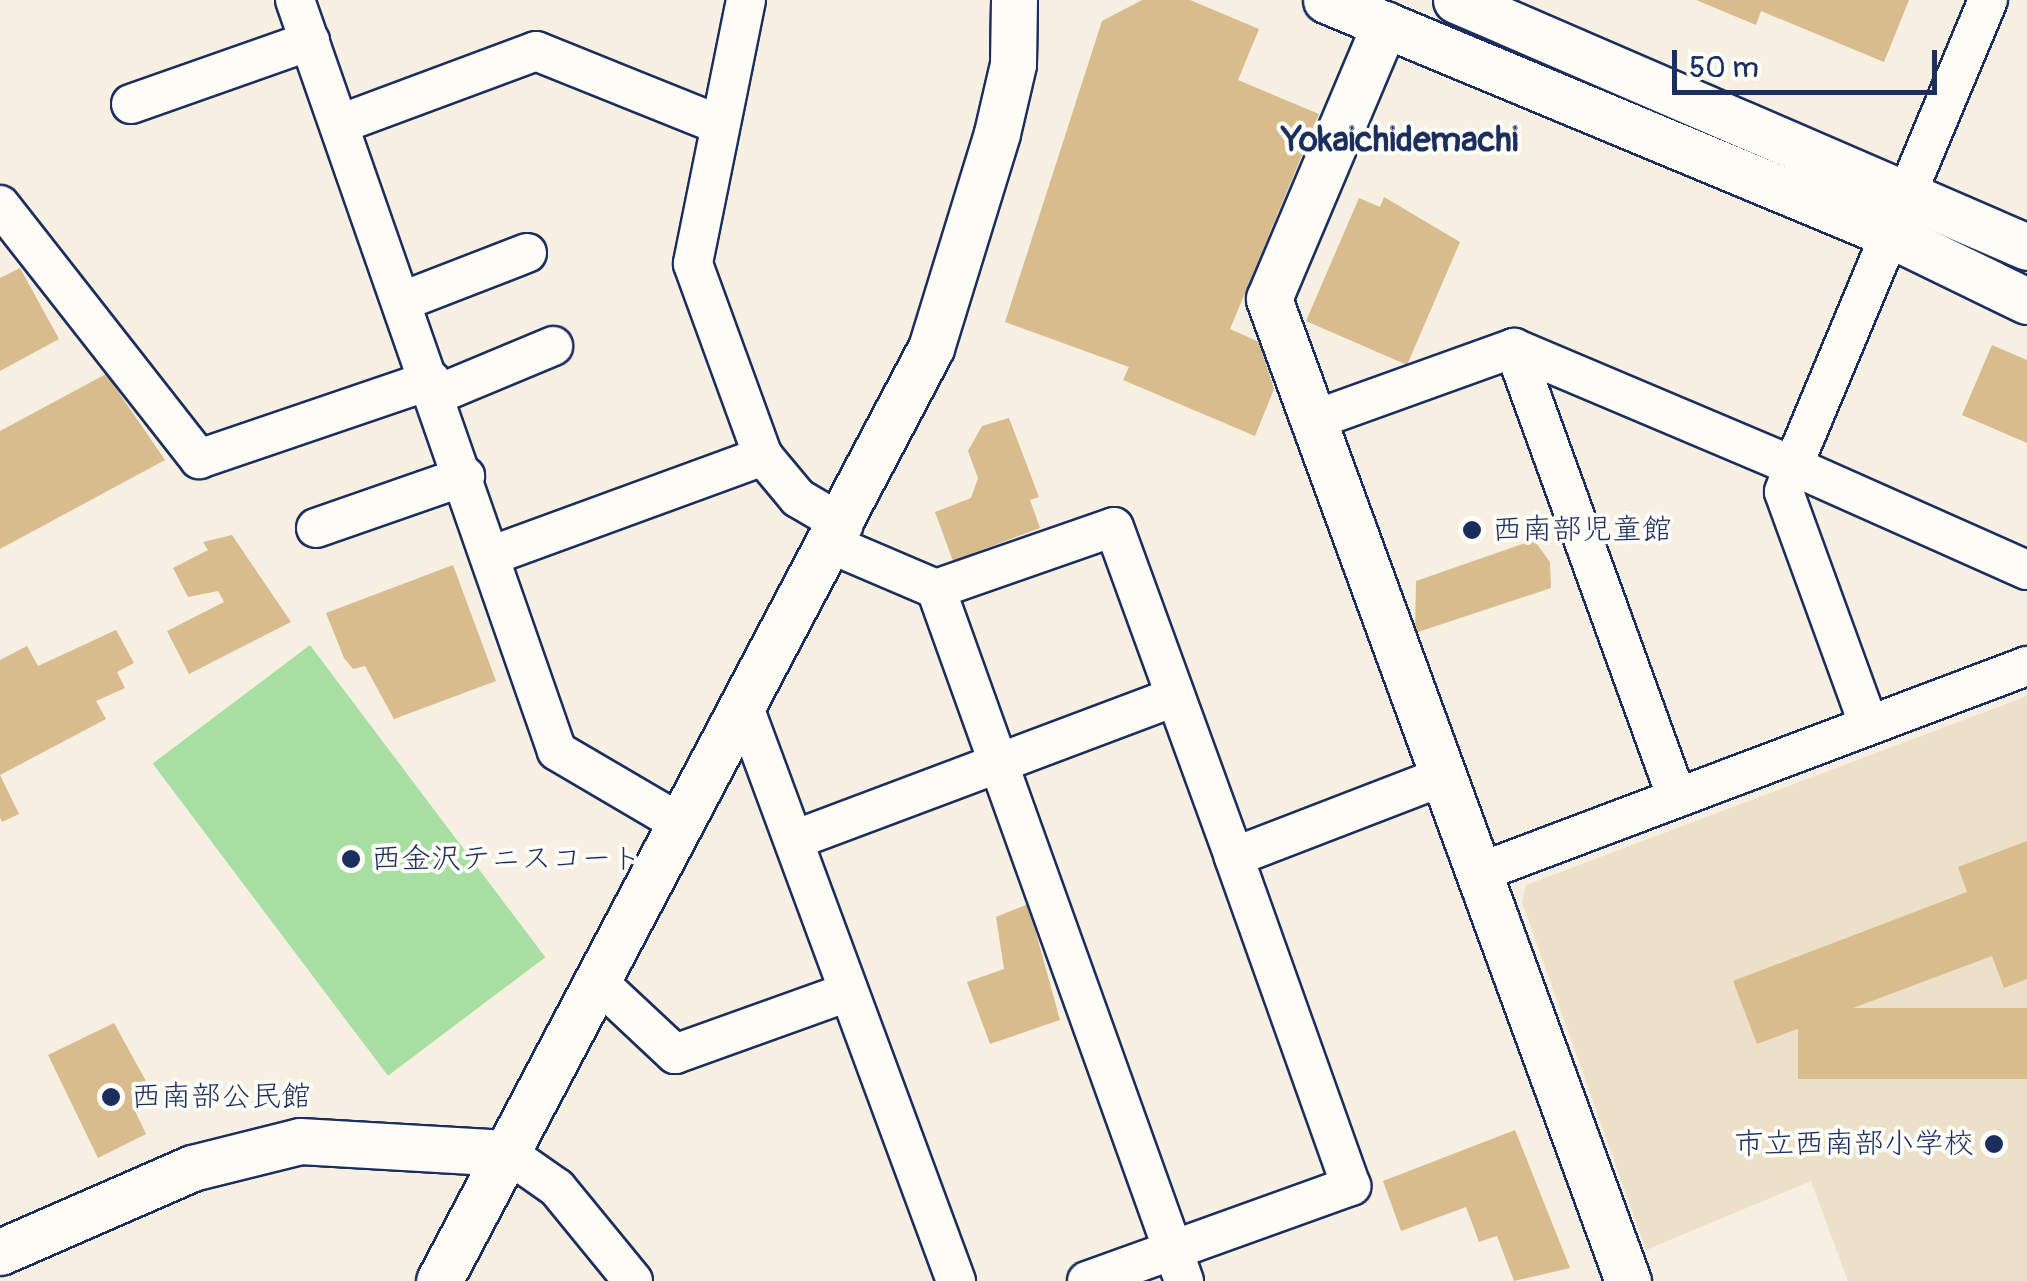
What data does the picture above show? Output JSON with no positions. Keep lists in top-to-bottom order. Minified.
{"districts":["Yokaichidemachi"],"places":["西南部児童館","西金沢テニスコート","西南部公民館","市立西南部小学校"],"scale_bar":"50 m"}
